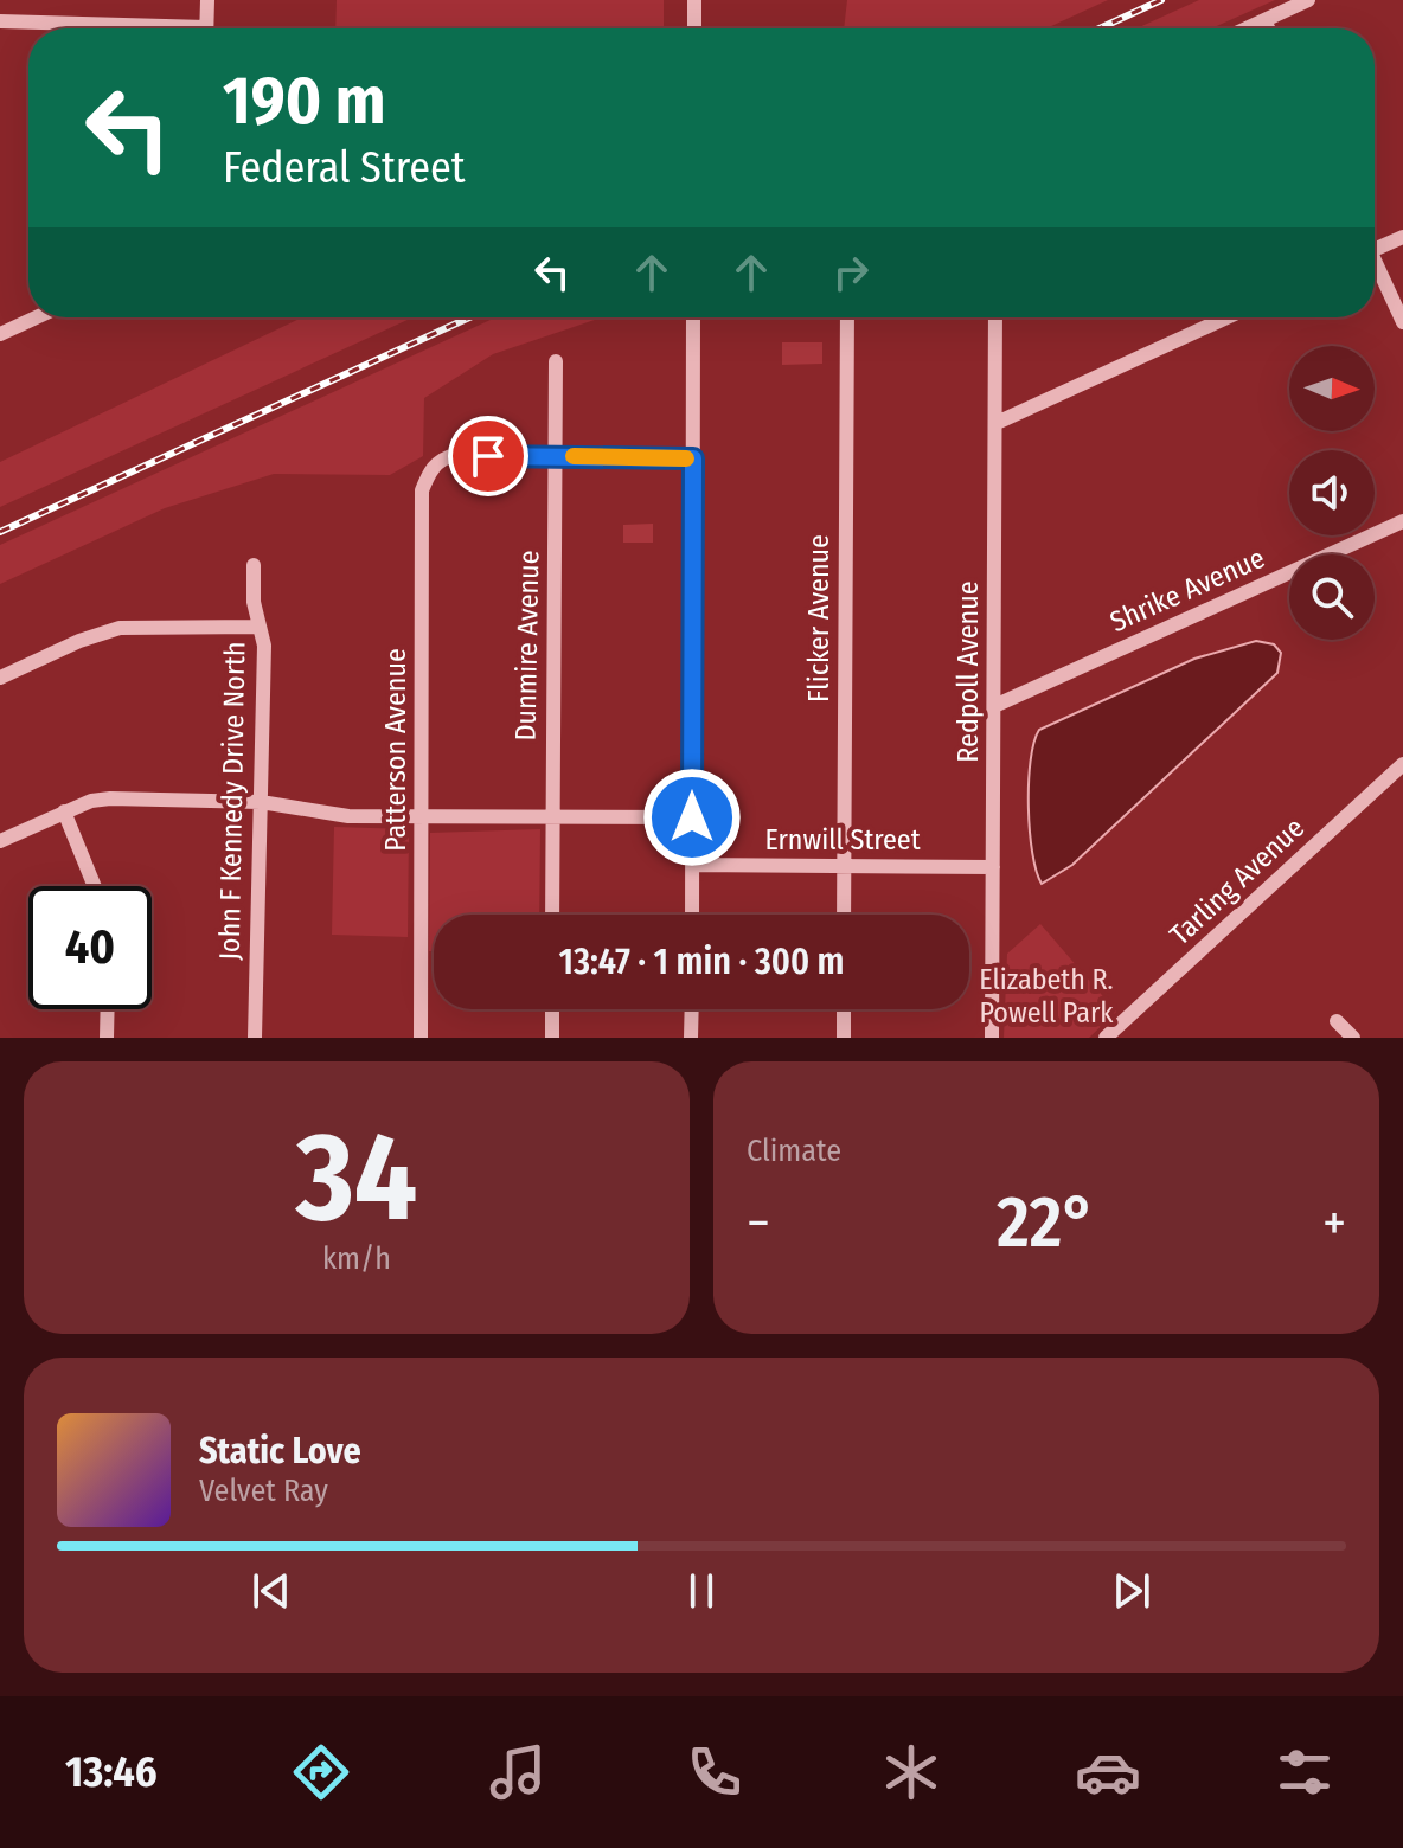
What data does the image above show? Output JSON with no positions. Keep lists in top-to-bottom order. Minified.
{"streets":{"street":["Shrike Avenue","Flicker Avenue","Dunmire Avenue","Redpoll Avenue","Patterson Avenue","John F Kennedy Drive North","Ernwill Street","Tarling Avenue"]},"crossings":[["Shrike Avenue","Redpoll Avenue"],["Flicker Avenue","Ernwill Street"],["Dunmire Avenue","Patterson Avenue"],["Redpoll Avenue","Ernwill Street"]],"parks":["Elizabeth R. Powell Park"],"north":"right","page":{"turn":["190 m","Federal Street"],"limit":"40","trip":"13:47 · 1 min · 300 m","tile":[["34","km/h"],"Climate"],"heat":["−","22°","+"],"song":["Static Love","Velvet Ray"],"tabs":"13:46"}}
